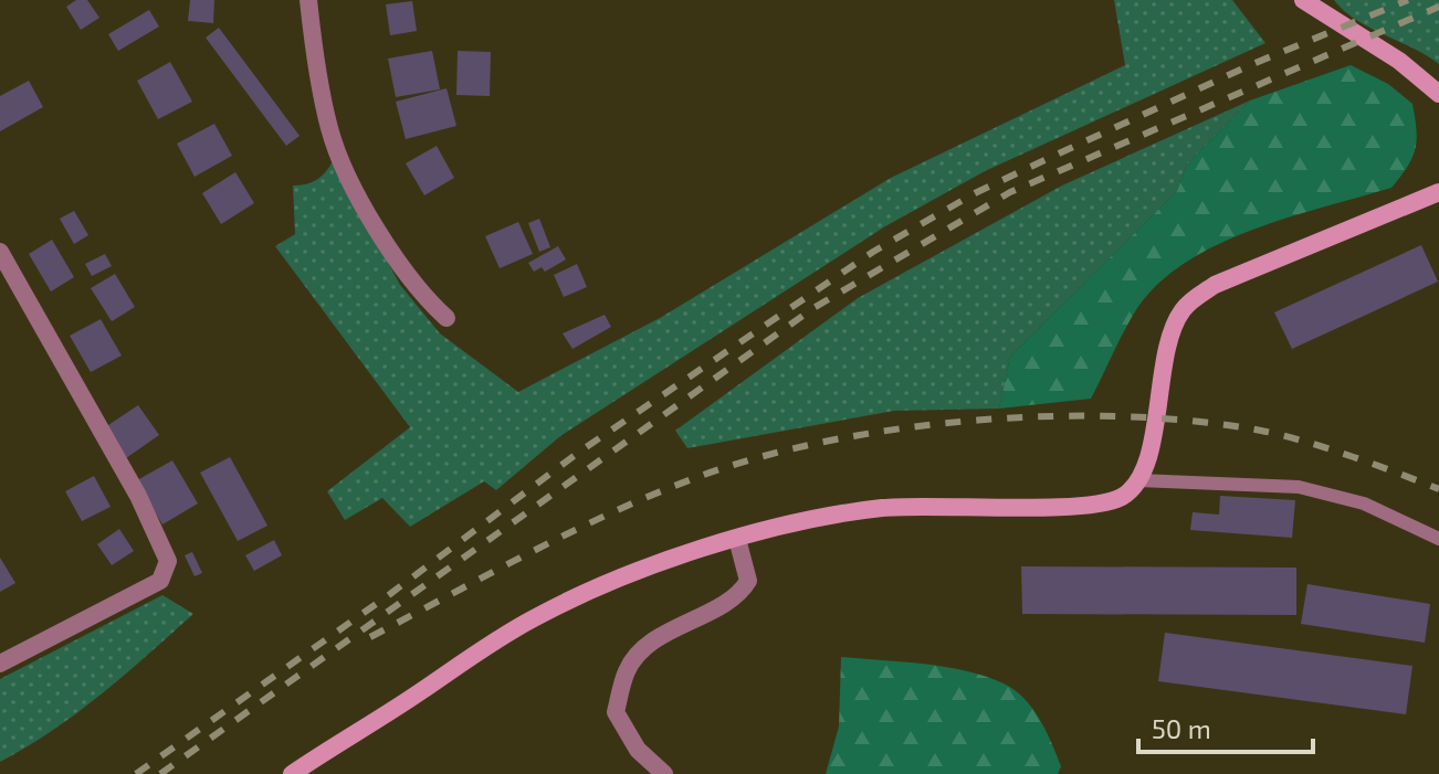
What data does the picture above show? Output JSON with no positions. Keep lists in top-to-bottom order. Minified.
{"scale_bar":"50 m"}
